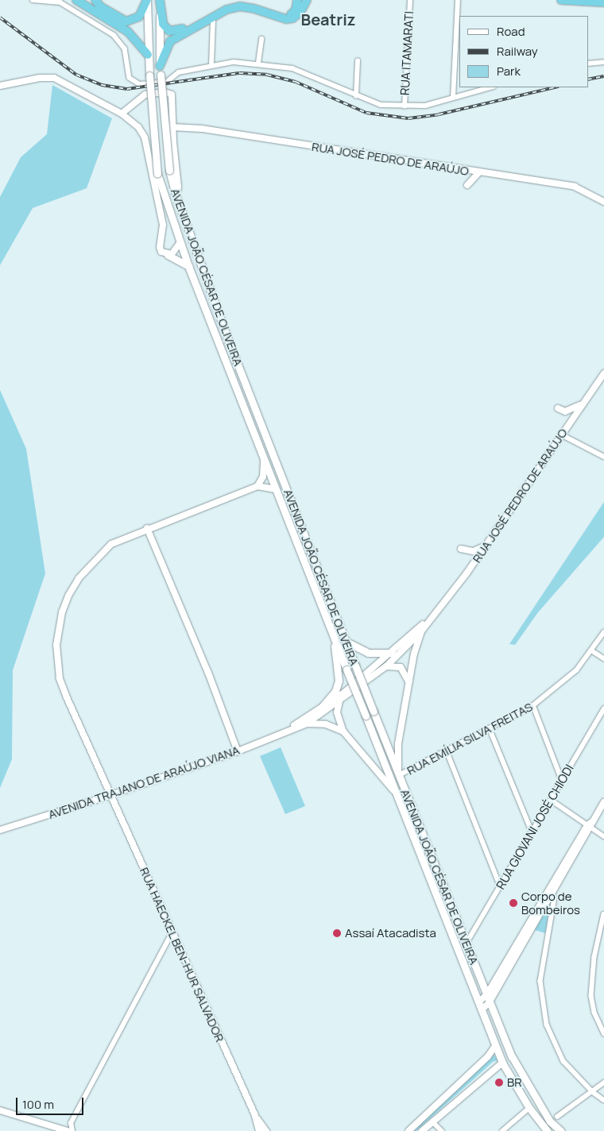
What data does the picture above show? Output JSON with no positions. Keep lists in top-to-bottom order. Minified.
{"streets":{"main road":["AVENIDA JOÃO CÉSAR DE OLIVEIRA"],"street":["RUA ITAMARATI","RUA JOSÉ PEDRO DE ARAÚJO","RUA EMÍLIA SILVA FREITAS","AVENIDA TRAJANO DE ARAÚJO VIANA","RUA GIOVANI JOSÉ CHIODI","RUA HAECKEL BEN-HUR SALVADOR"]},"crossings":[["RUA JOSÉ PEDRO DE ARAÚJO","AVENIDA JOÃO CÉSAR DE OLIVEIRA"],["RUA JOSÉ PEDRO DE ARAÚJO","RUA EMÍLIA SILVA FREITAS"],["RUA JOSÉ PEDRO DE ARAÚJO","AVENIDA TRAJANO DE ARAÚJO VIANA"],["AVENIDA JOÃO CÉSAR DE OLIVEIRA","RUA EMÍLIA SILVA FREITAS"],["AVENIDA JOÃO CÉSAR DE OLIVEIRA","AVENIDA TRAJANO DE ARAÚJO VIANA"],["AVENIDA JOÃO CÉSAR DE OLIVEIRA","RUA GIOVANI JOSÉ CHIODI"],["AVENIDA TRAJANO DE ARAÚJO VIANA","RUA HAECKEL BEN-HUR SALVADOR"]],"districts":["Beatriz"],"places":["Corpo de Bombeiros","Assaí Atacadista","BR"],"legend":["Road","Railway","Park"],"scale_bar":"100 m"}
